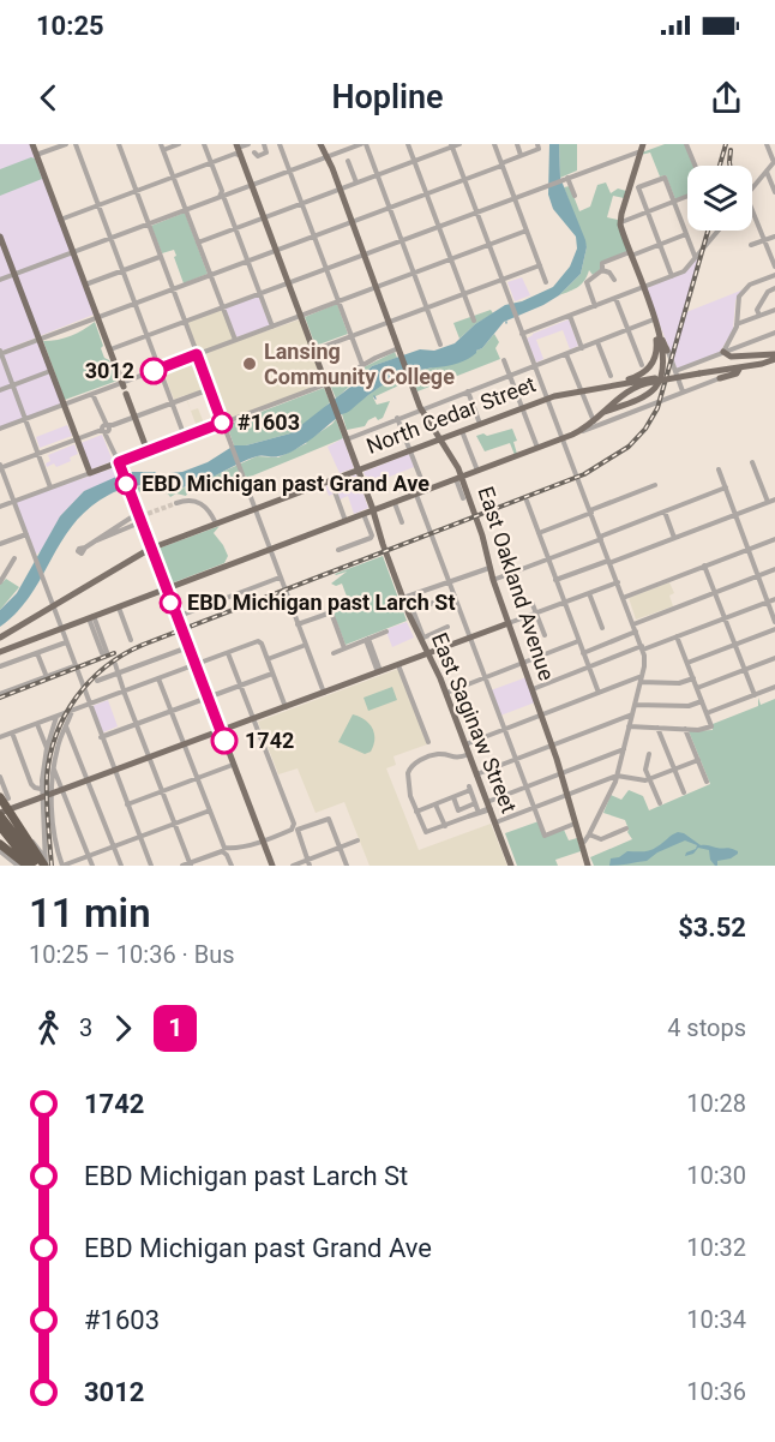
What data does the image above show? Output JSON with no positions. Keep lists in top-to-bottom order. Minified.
{"streets":{"main road":["North Cedar Street","East Oakland Avenue","East Saginaw Street"]},"crossings":[["North Cedar Street","East Oakland Avenue"],["North Cedar Street","East Saginaw Street"]],"places":["Lansing Community College","3012","#1603","EBD Michigan past Grand Ave","EBD Michigan past Larch St","1742"],"lines":["bus line 1"],"page":{"status":"10:25","header":"Hopline","heading":["11 min","10:25 – 10:36 · Bus","$3.52"],"legs":["3","1","4 stops"],"list":[{"name":"1742","value":"10:28"},{"name":"EBD Michigan past Larch St","value":"10:30"},{"name":"EBD Michigan past Grand Ave","value":"10:32"},{"name":"#1603","value":"10:34"},{"name":"3012","value":"10:36"}]}}
